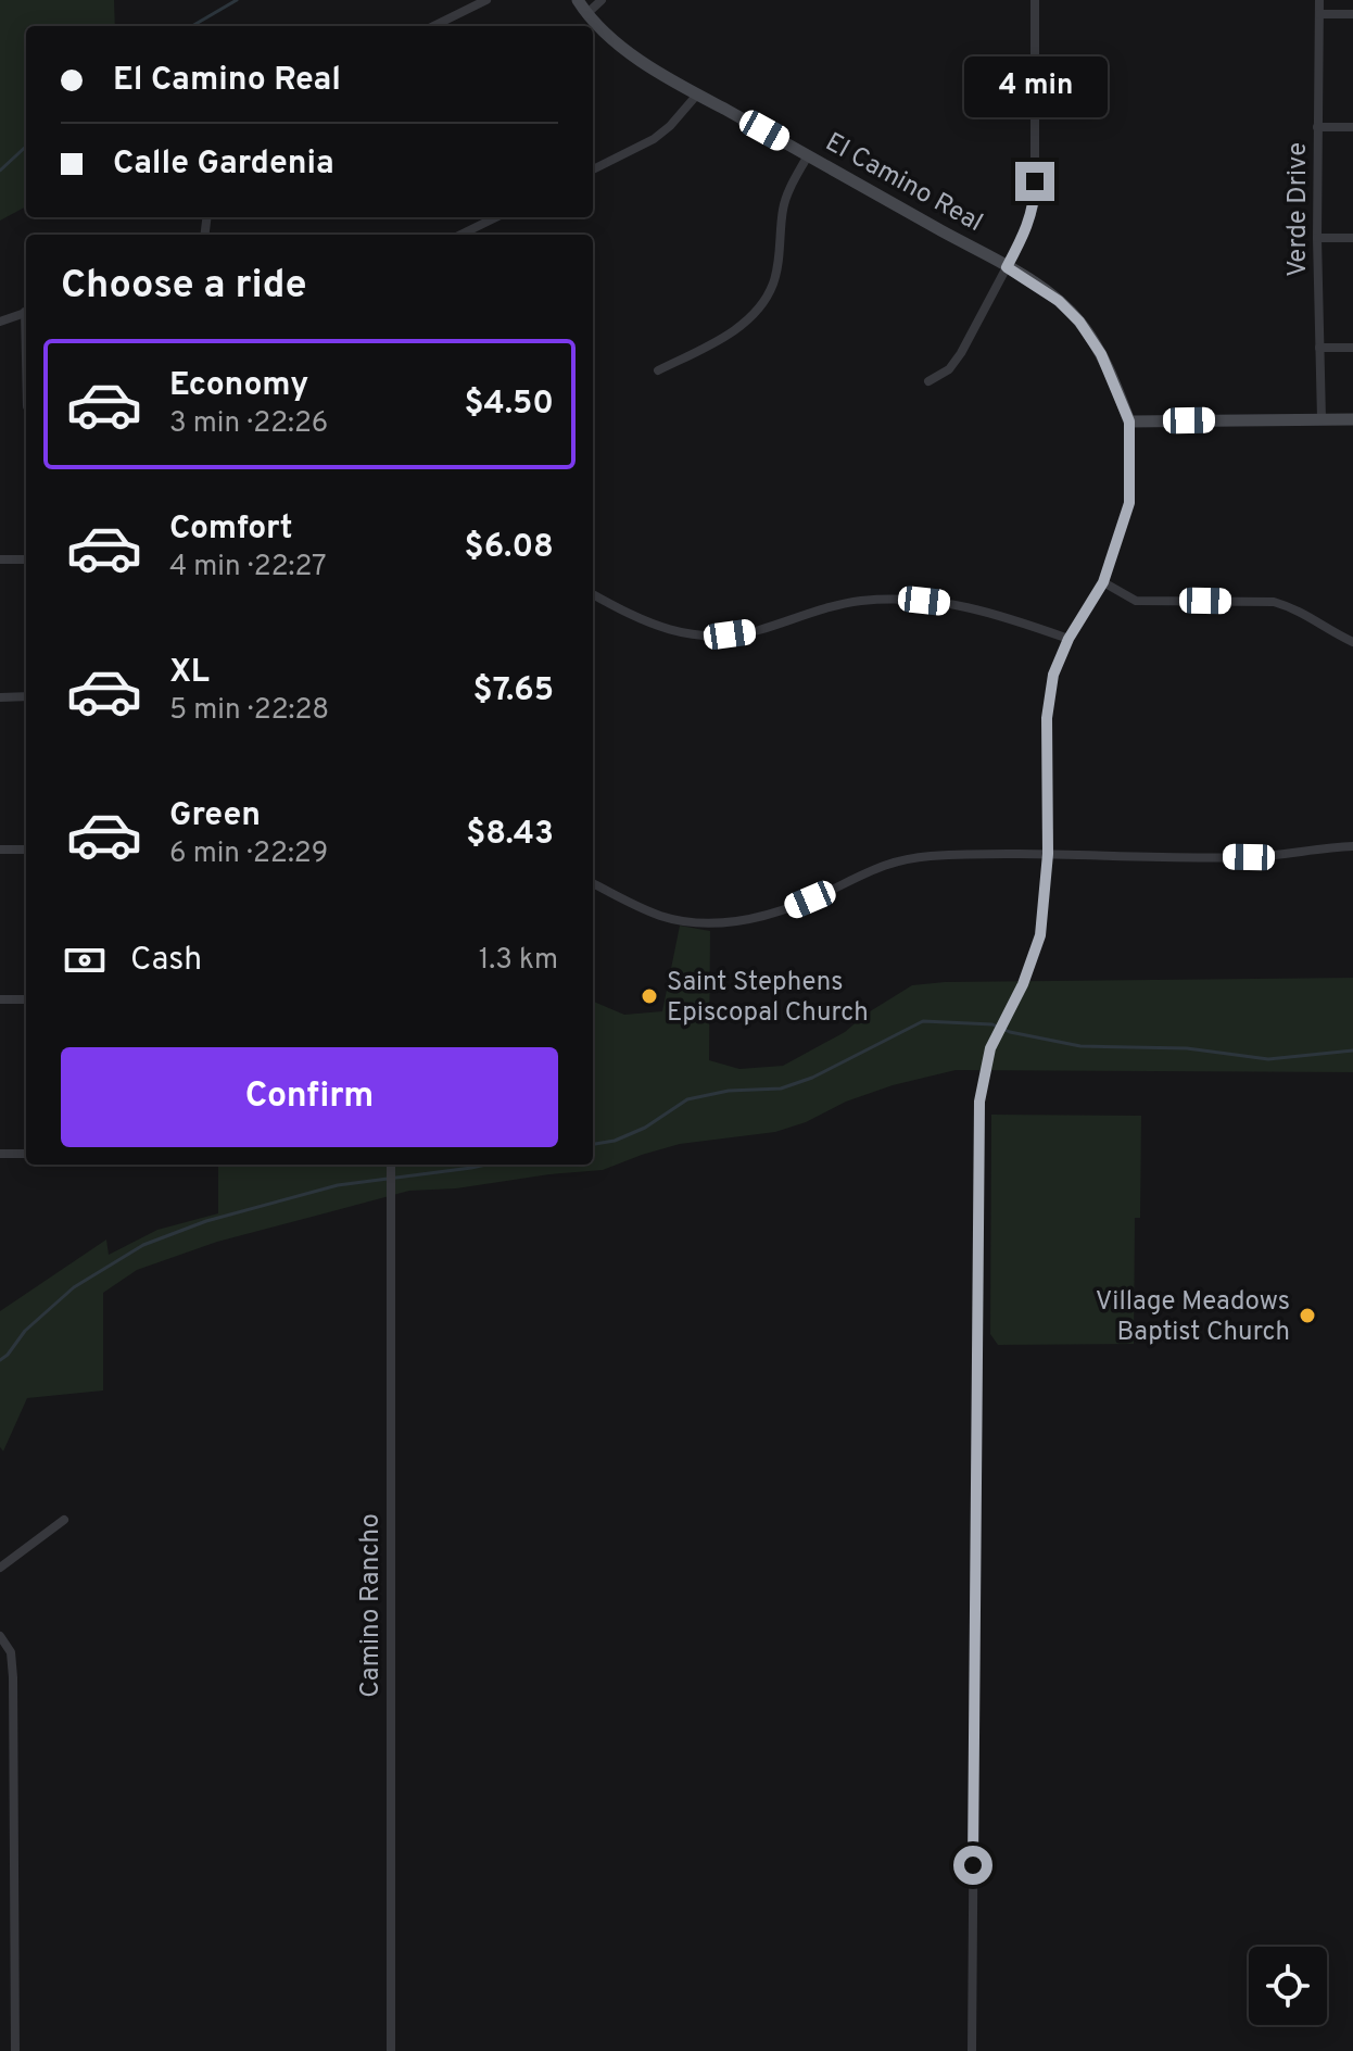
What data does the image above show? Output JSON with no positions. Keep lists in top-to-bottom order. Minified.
{"streets":{"street":["El Camino Real","Verde Drive","Camino Rancho"]},"places":["Saint Stephens Episcopal Church","Village Meadows Baptist Church"],"page":{"banner":["El Camino Real","Calle Gardenia"],"bubble":"4 min","heading":"Choose a ride","list":[{"name":"Economy","note":"3 min · 22:26","value":"$4.50"},{"name":"Comfort","note":"4 min · 22:27","value":"$6.08"},{"name":"XL","note":"5 min · 22:28","value":"$7.65"},{"name":"Green","note":"6 min · 22:29","value":"$8.43"}],"pay":["Cash","1.3 km"],"buttons":"Confirm"}}
